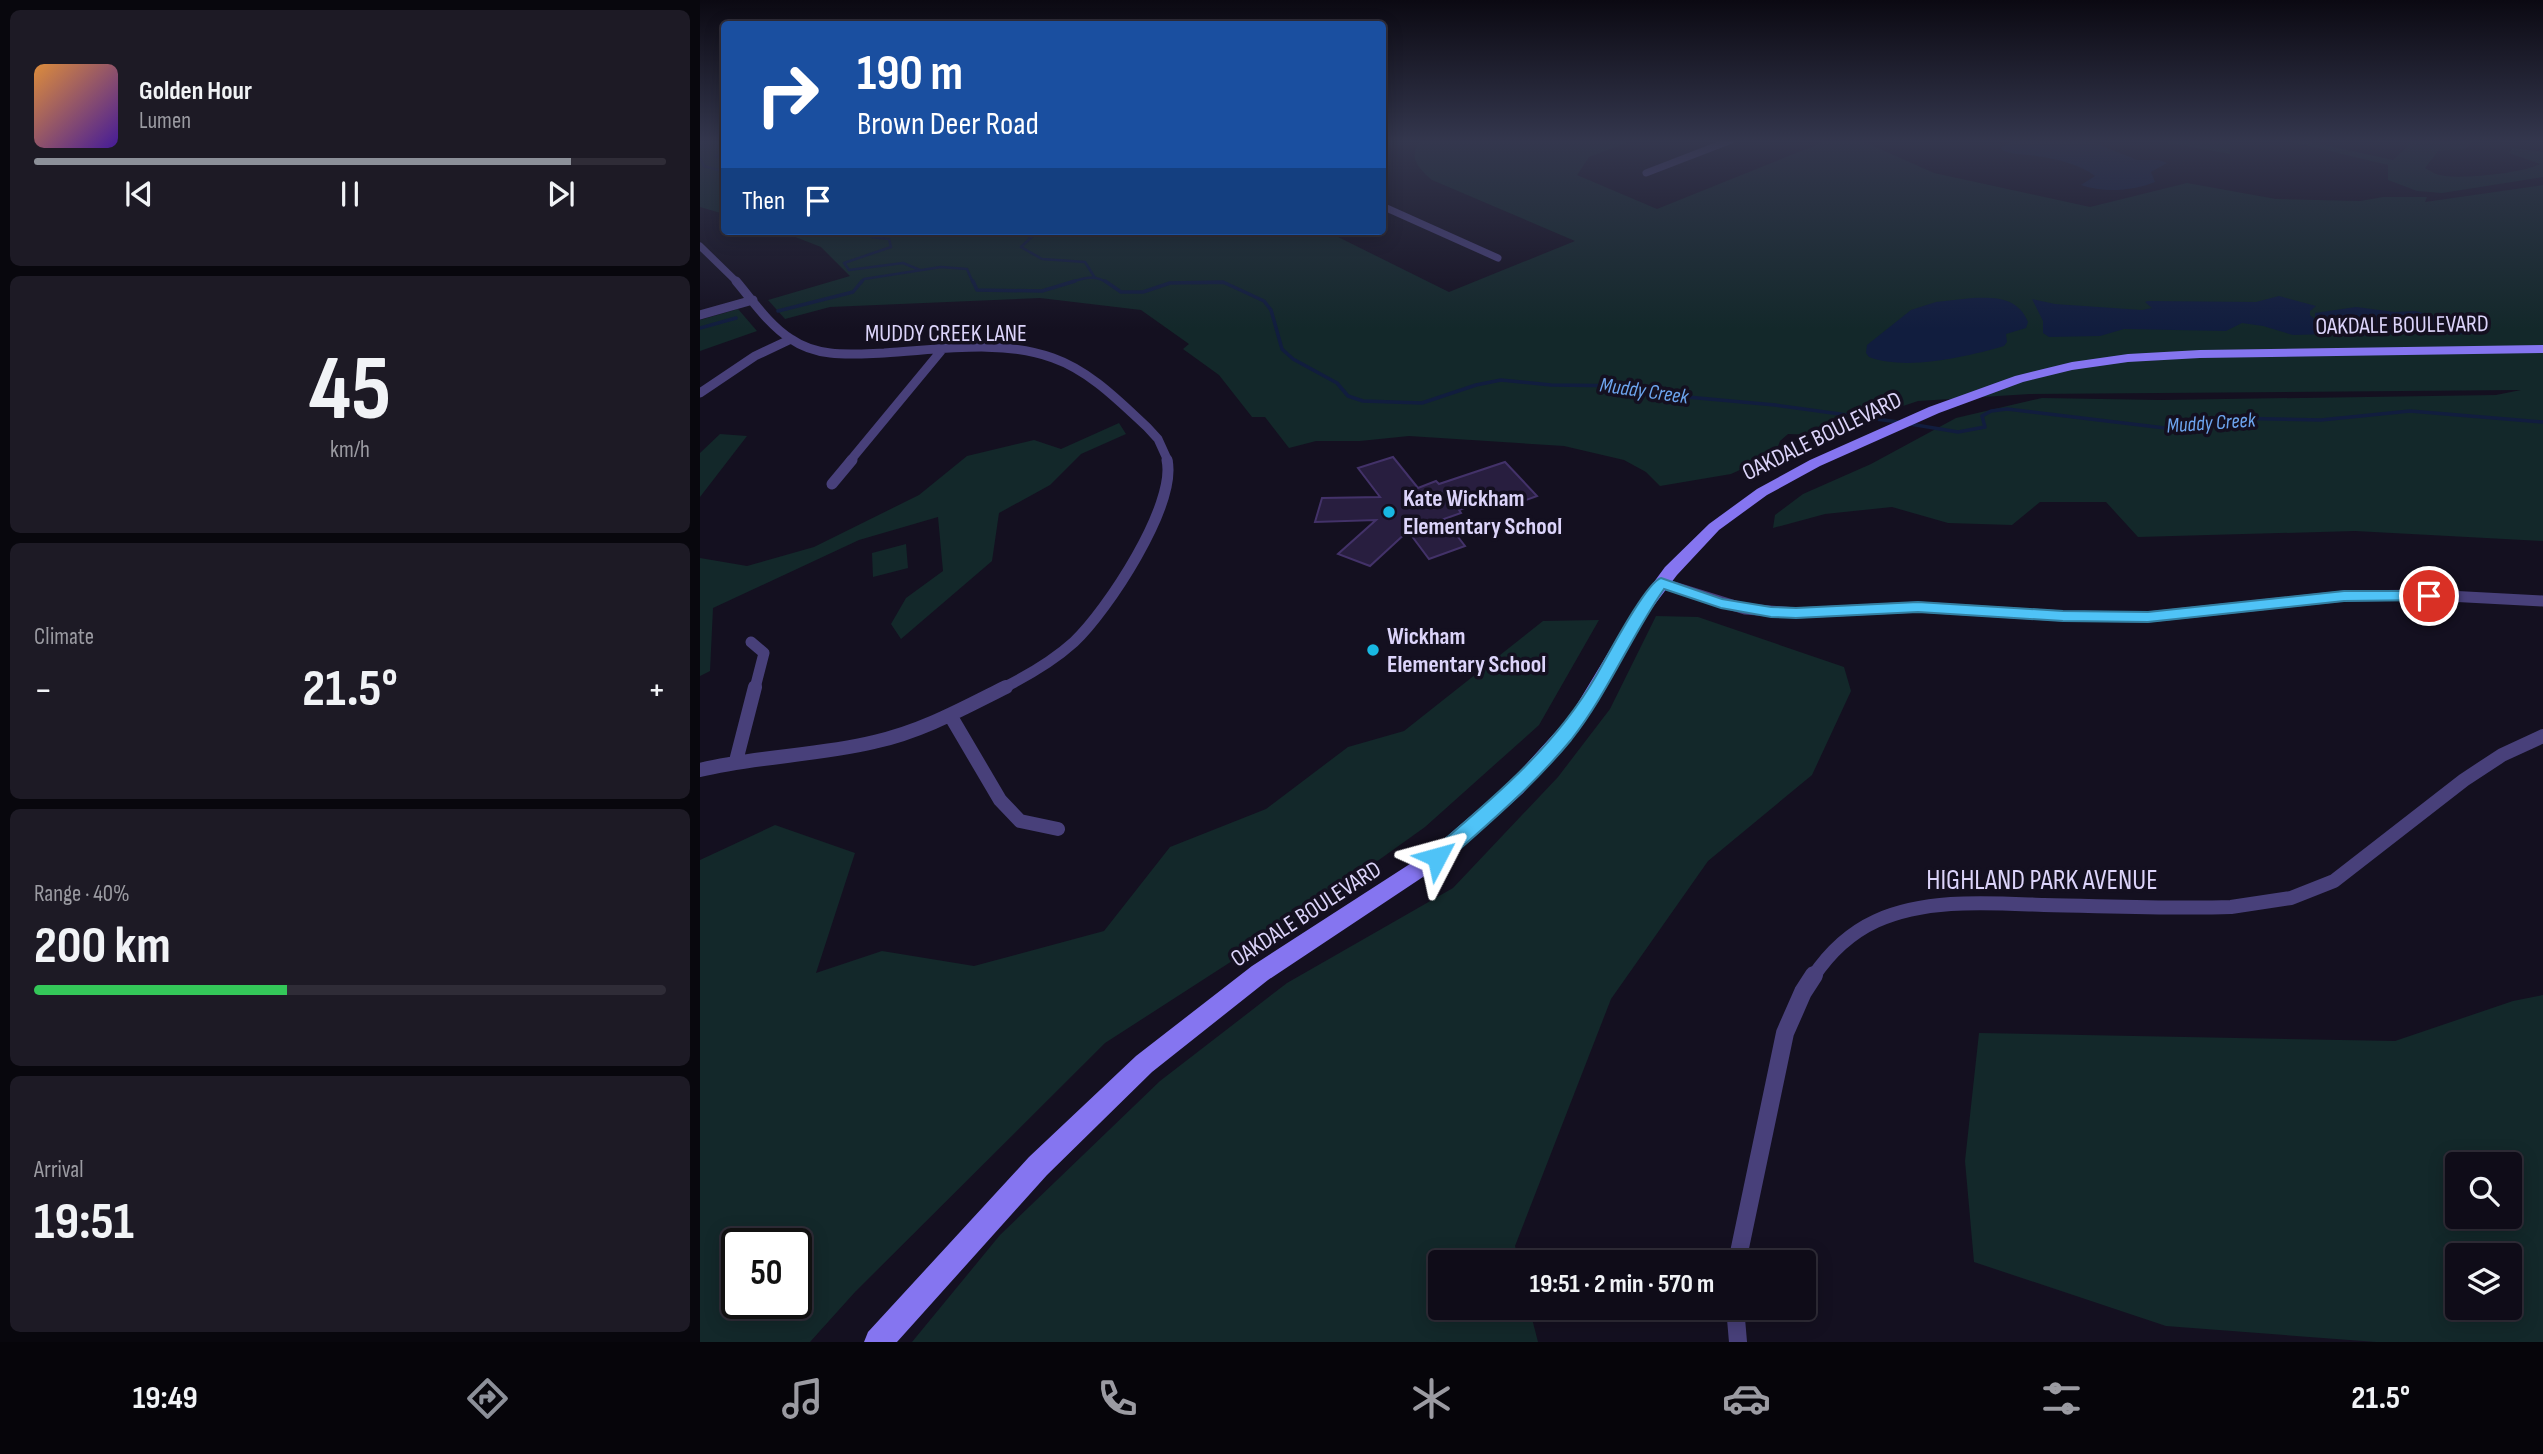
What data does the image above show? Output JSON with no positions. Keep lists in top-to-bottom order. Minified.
{"streets":{"main road":["OAKDALE BOULEVARD"],"street":["MUDDY CREEK LANE","HIGHLAND PARK AVENUE"]},"water":["Muddy Creek"],"places":["Kate Wickham Elementary School","Wickham Elementary School"],"page":{"turn":["190 m","Brown Deer Road"],"song":["Golden Hour","Lumen"],"then":"Then","tile":[["45","km/h"],"Climate",["Range · 40%","200 km"],["Arrival","19:51"]],"heat":["−","21.5°","+"],"limit":"50","trip":"19:51 · 2 min · 570 m","tabs":["19:49","21.5°"]}}
